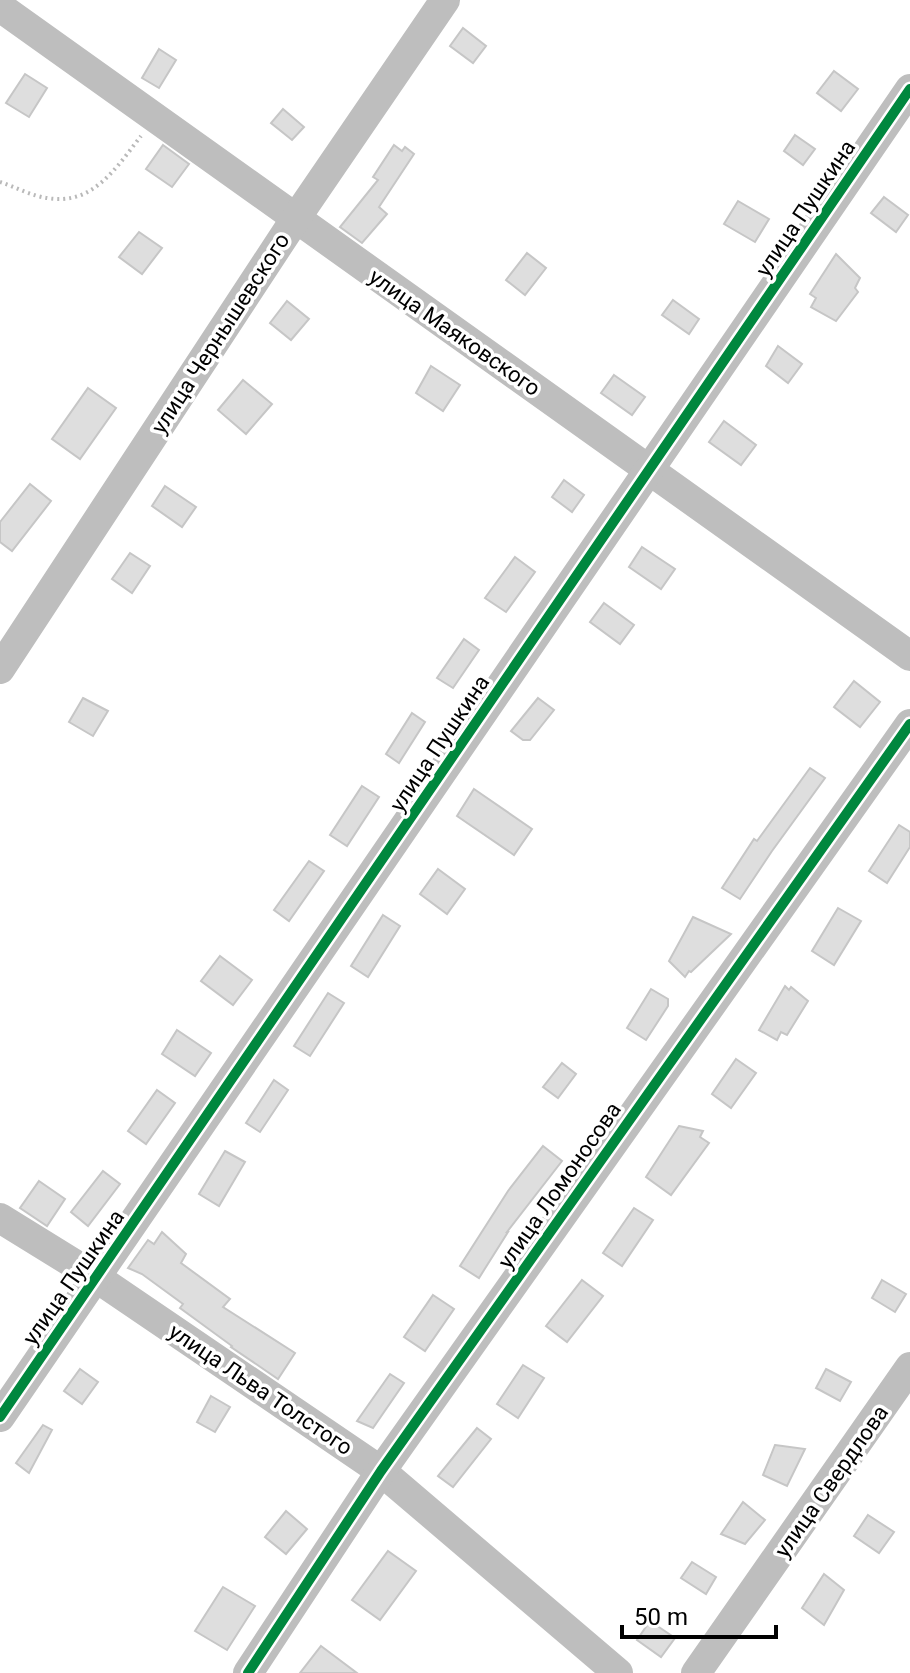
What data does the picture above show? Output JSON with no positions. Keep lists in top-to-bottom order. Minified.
{"streets":{"street":["улица Пушкина","улица Маяковского","улица Чернышевского","улица Ломоносова","улица Льва Толстого","улица Свердлова"]},"crossings":[["улица Пушкина","улица Маяковского"],["улица Пушкина","улица Льва Толстого"],["улица Маяковского","улица Чернышевского"],["улица Ломоносова","улица Льва Толстого"]],"scale_bar":"50 m"}
